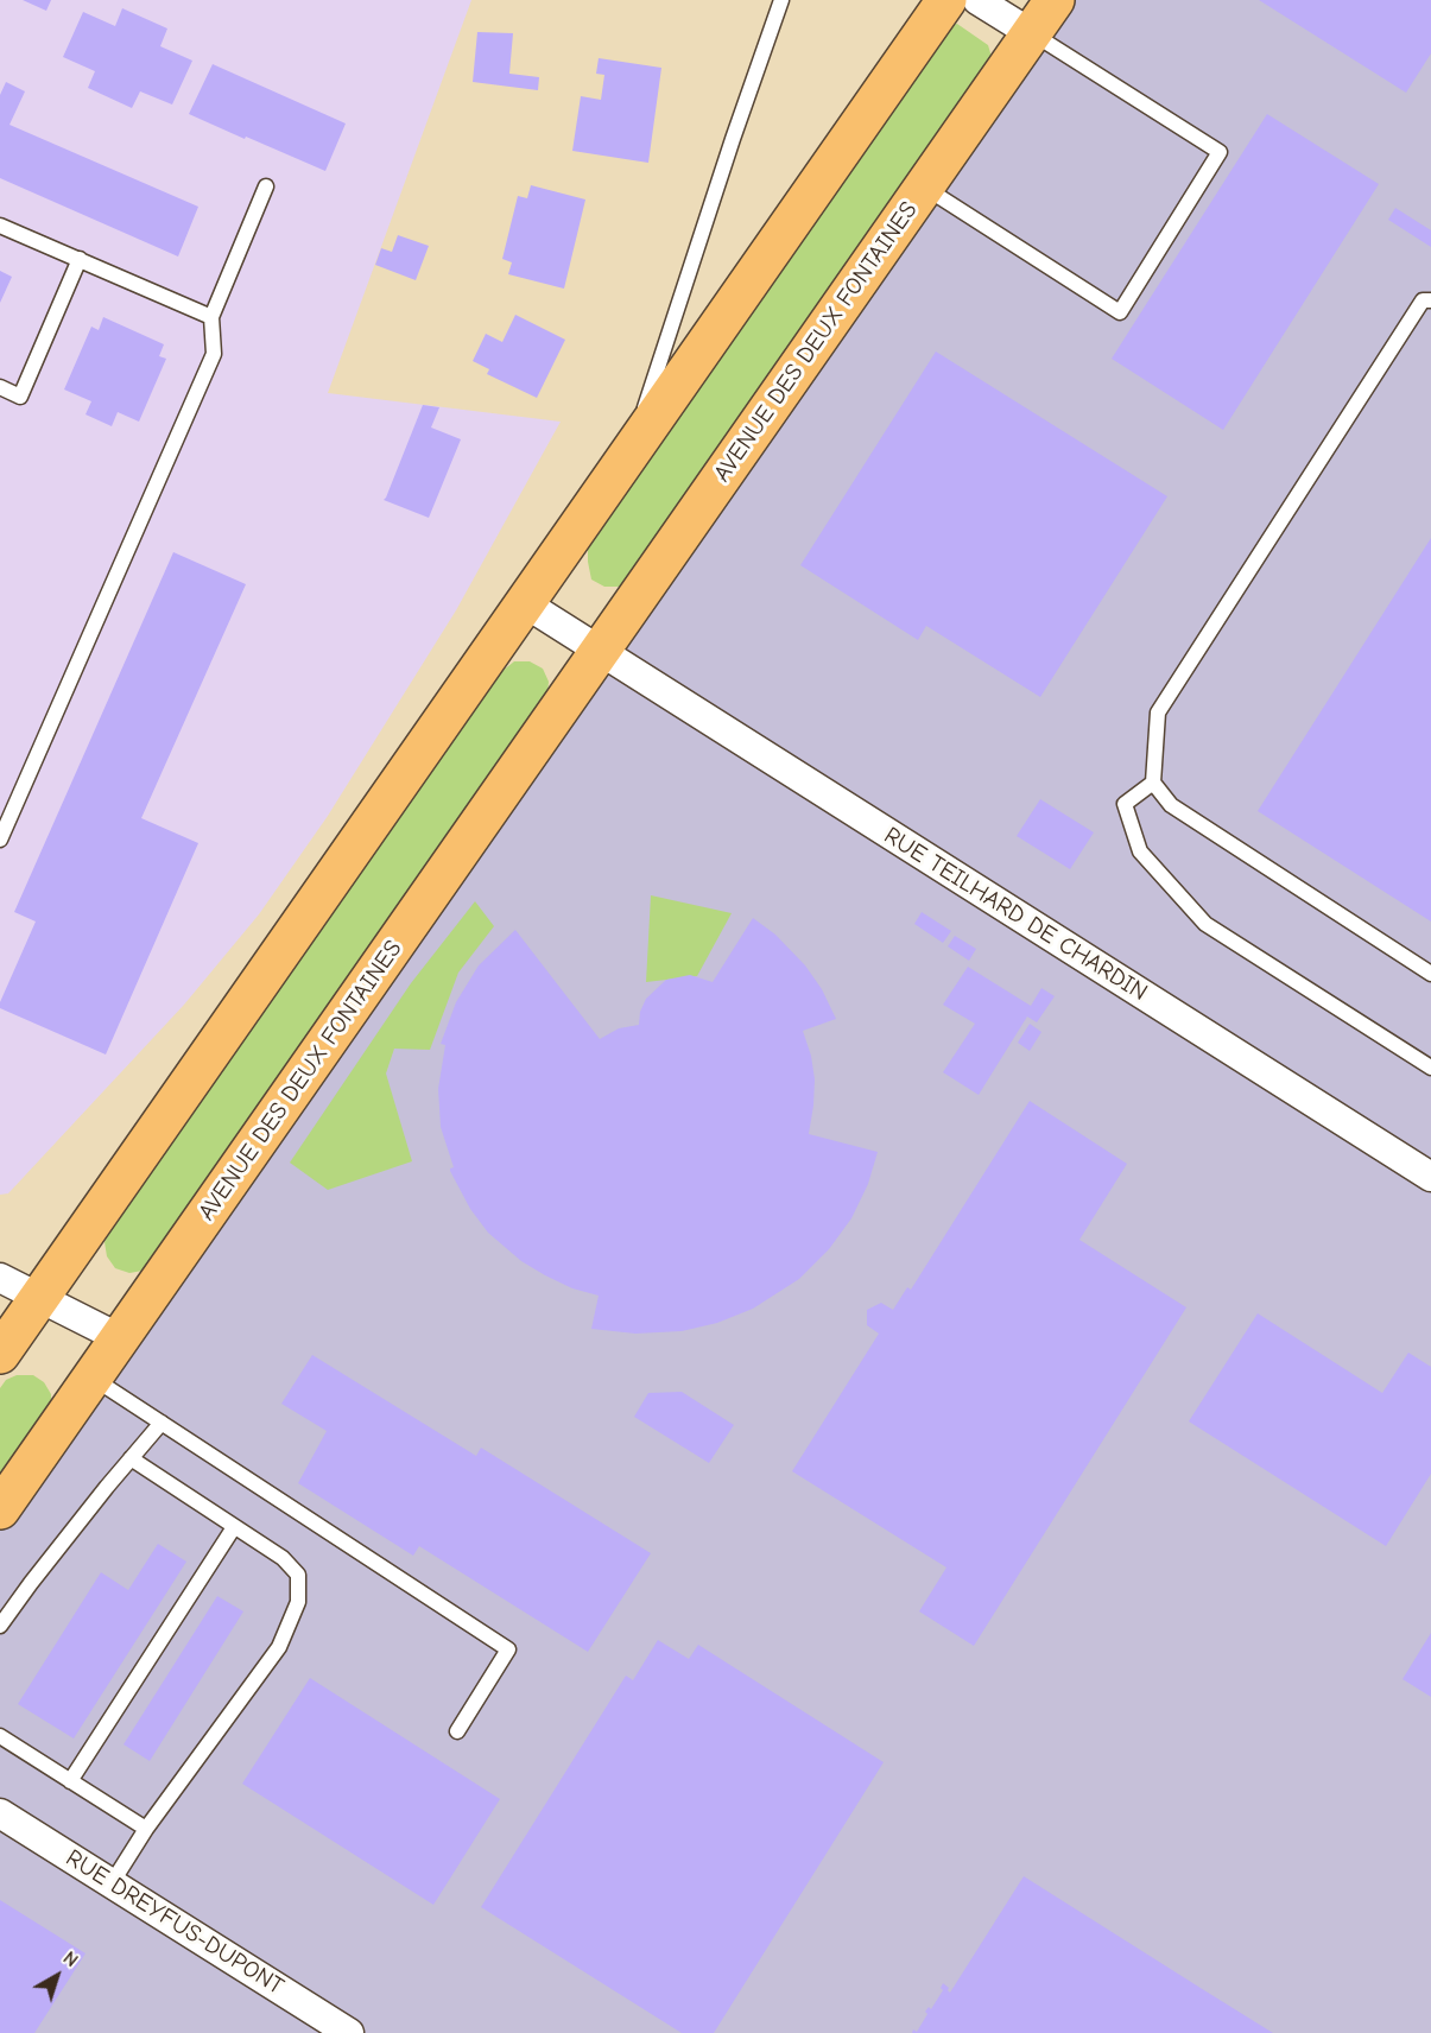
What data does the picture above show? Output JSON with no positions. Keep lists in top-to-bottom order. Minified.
{"streets":{"main road":["AVENUE DES DEUX FONTAINES"],"street":["RUE TEILHARD DE CHARDIN","RUE DREYFUS-DUPONT"]},"crossings":[["AVENUE DES DEUX FONTAINES","RUE TEILHARD DE CHARDIN"]],"north":"top right"}
